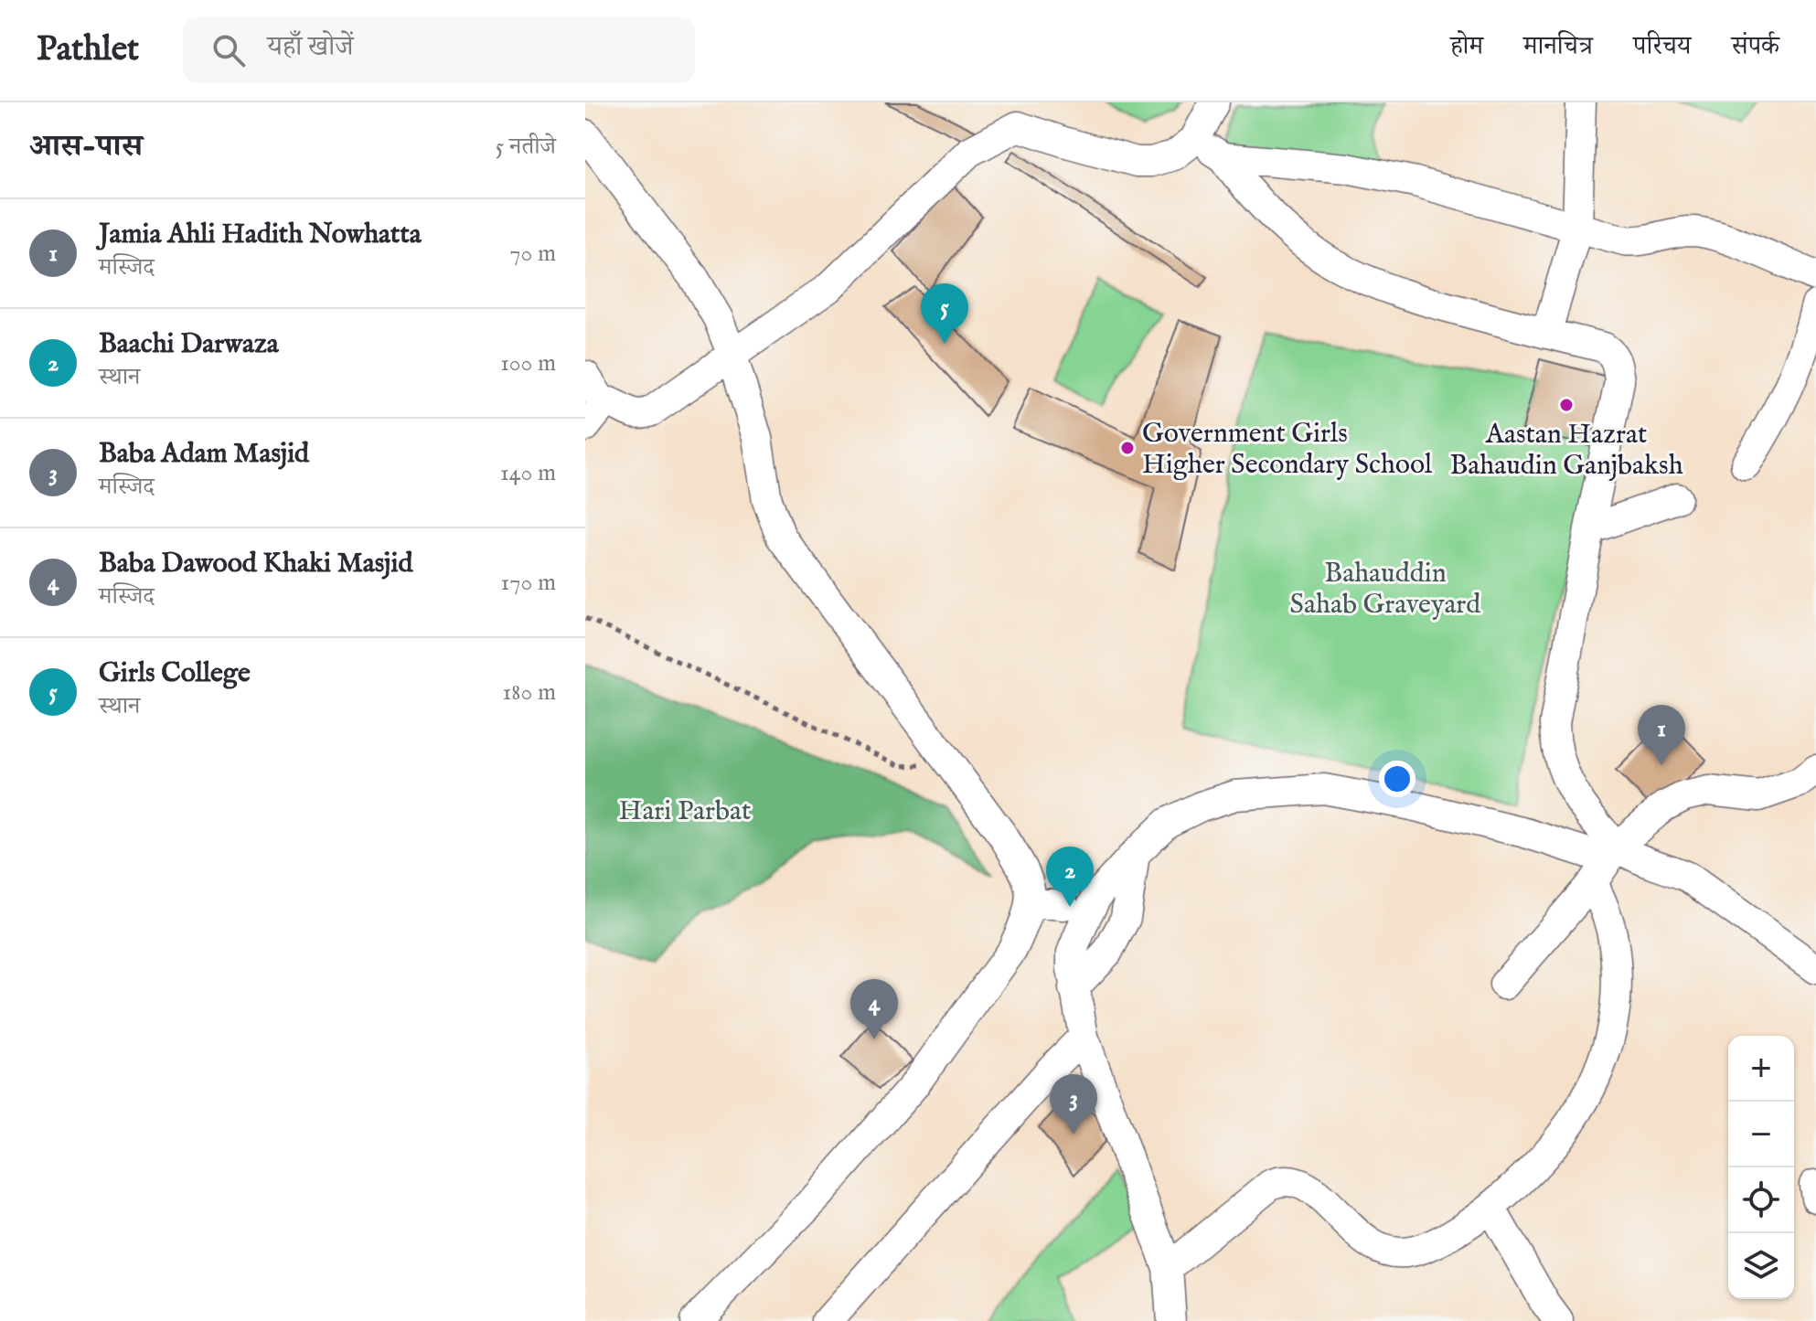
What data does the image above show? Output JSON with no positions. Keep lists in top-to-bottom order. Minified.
{"parks":["Bahauddin Sahab Graveyard","Hari Parbat"],"places":["Aastan Hazrat Bahaudin Ganjbaksh","Government Girls Higher Secondary School"],"page":{"header":"Pathlet","search":"यहाँ खोजें","nav":["होम","मानचित्र","परिचय","संपर्क"],"heading":["आस-पास","5 नतीजे"],"list":[{"mark":"1","name":"Jamia Ahli Hadith Nowhatta","note":"मस्जिद","value":"70 m"},{"mark":"2","name":"Baachi Darwaza","note":"स्थान","value":"100 m"},{"mark":"3","name":"Baba Adam Masjid","note":"मस्जिद","value":"140 m"},{"mark":"4","name":"Baba Dawood Khaki Masjid","note":"मस्जिद","value":"170 m"},{"mark":"5","name":"Girls College","note":"स्थान","value":"180 m"}],"pins":["5","1","2","4","3"],"map_buttons":["+","−"]}}
